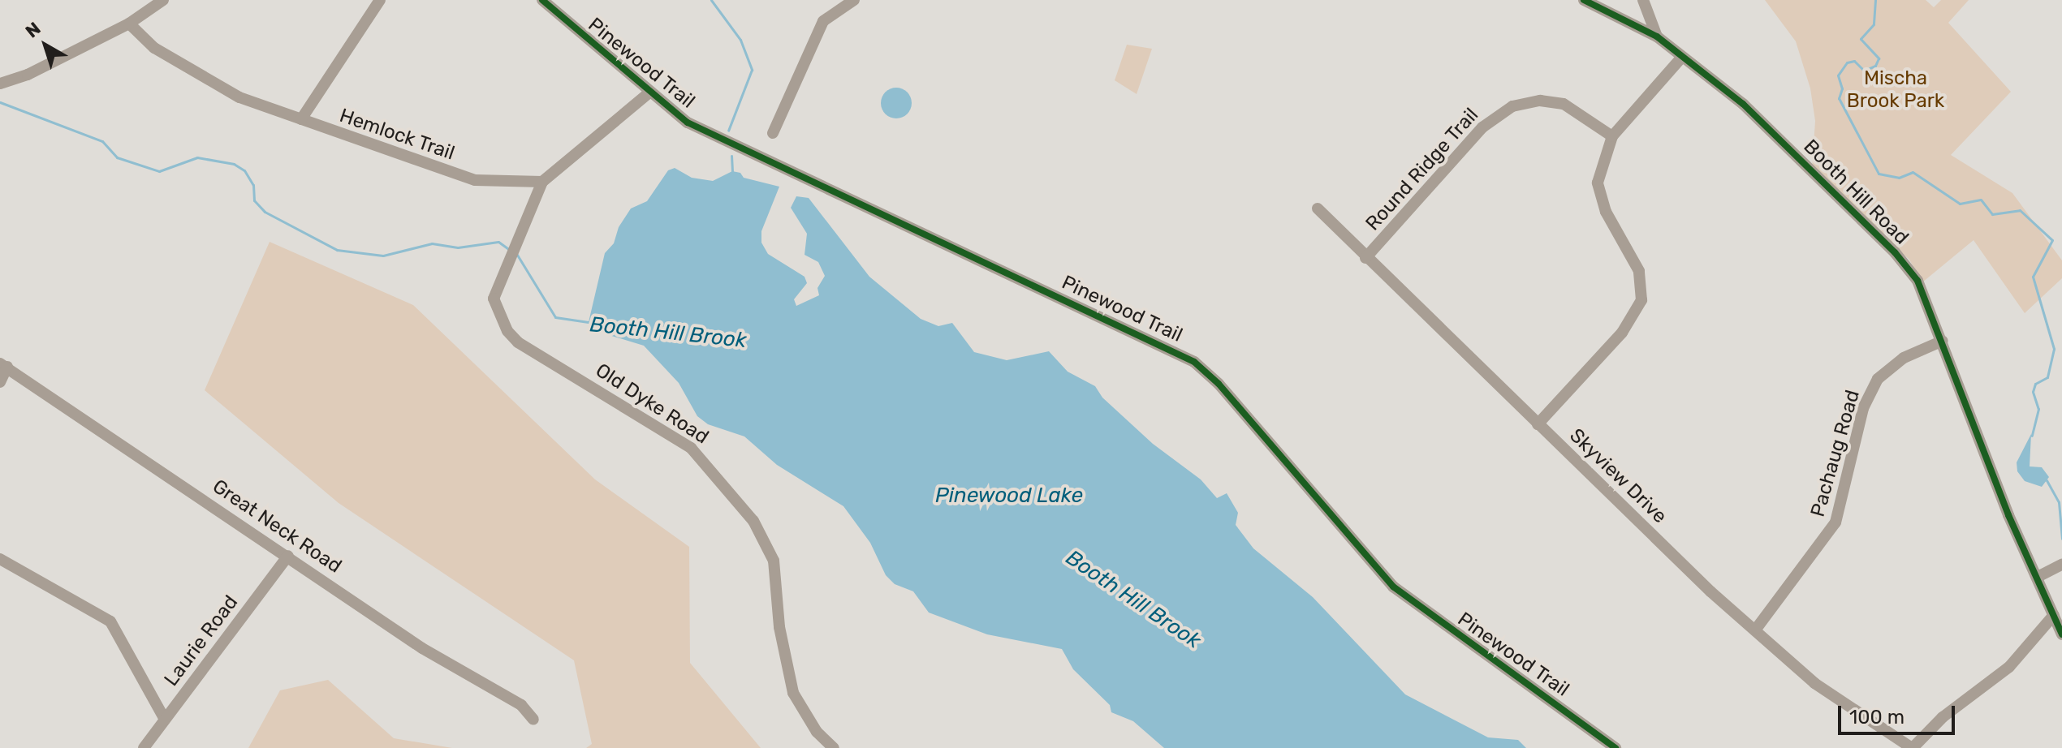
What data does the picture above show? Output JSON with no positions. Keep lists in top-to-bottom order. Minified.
{"streets":{"street":["Pinewood Trail","Hemlock Trail","Round Ridge Trail","Booth Hill Road","Old Dyke Road","Pachaug Road","Skyview Drive","Great Neck Road","Laurie Road"]},"crossings":[["Hemlock Trail","Old Dyke Road"],["Round Ridge Trail","Skyview Drive"],["Booth Hill Road","Pachaug Road"],["Pachaug Road","Skyview Drive"],["Great Neck Road","Laurie Road"]],"water":["Booth Hill Brook","Pinewood Lake"],"parks":["Mischa Brook Park"],"scale_bar":"100 m","north":"top left"}
